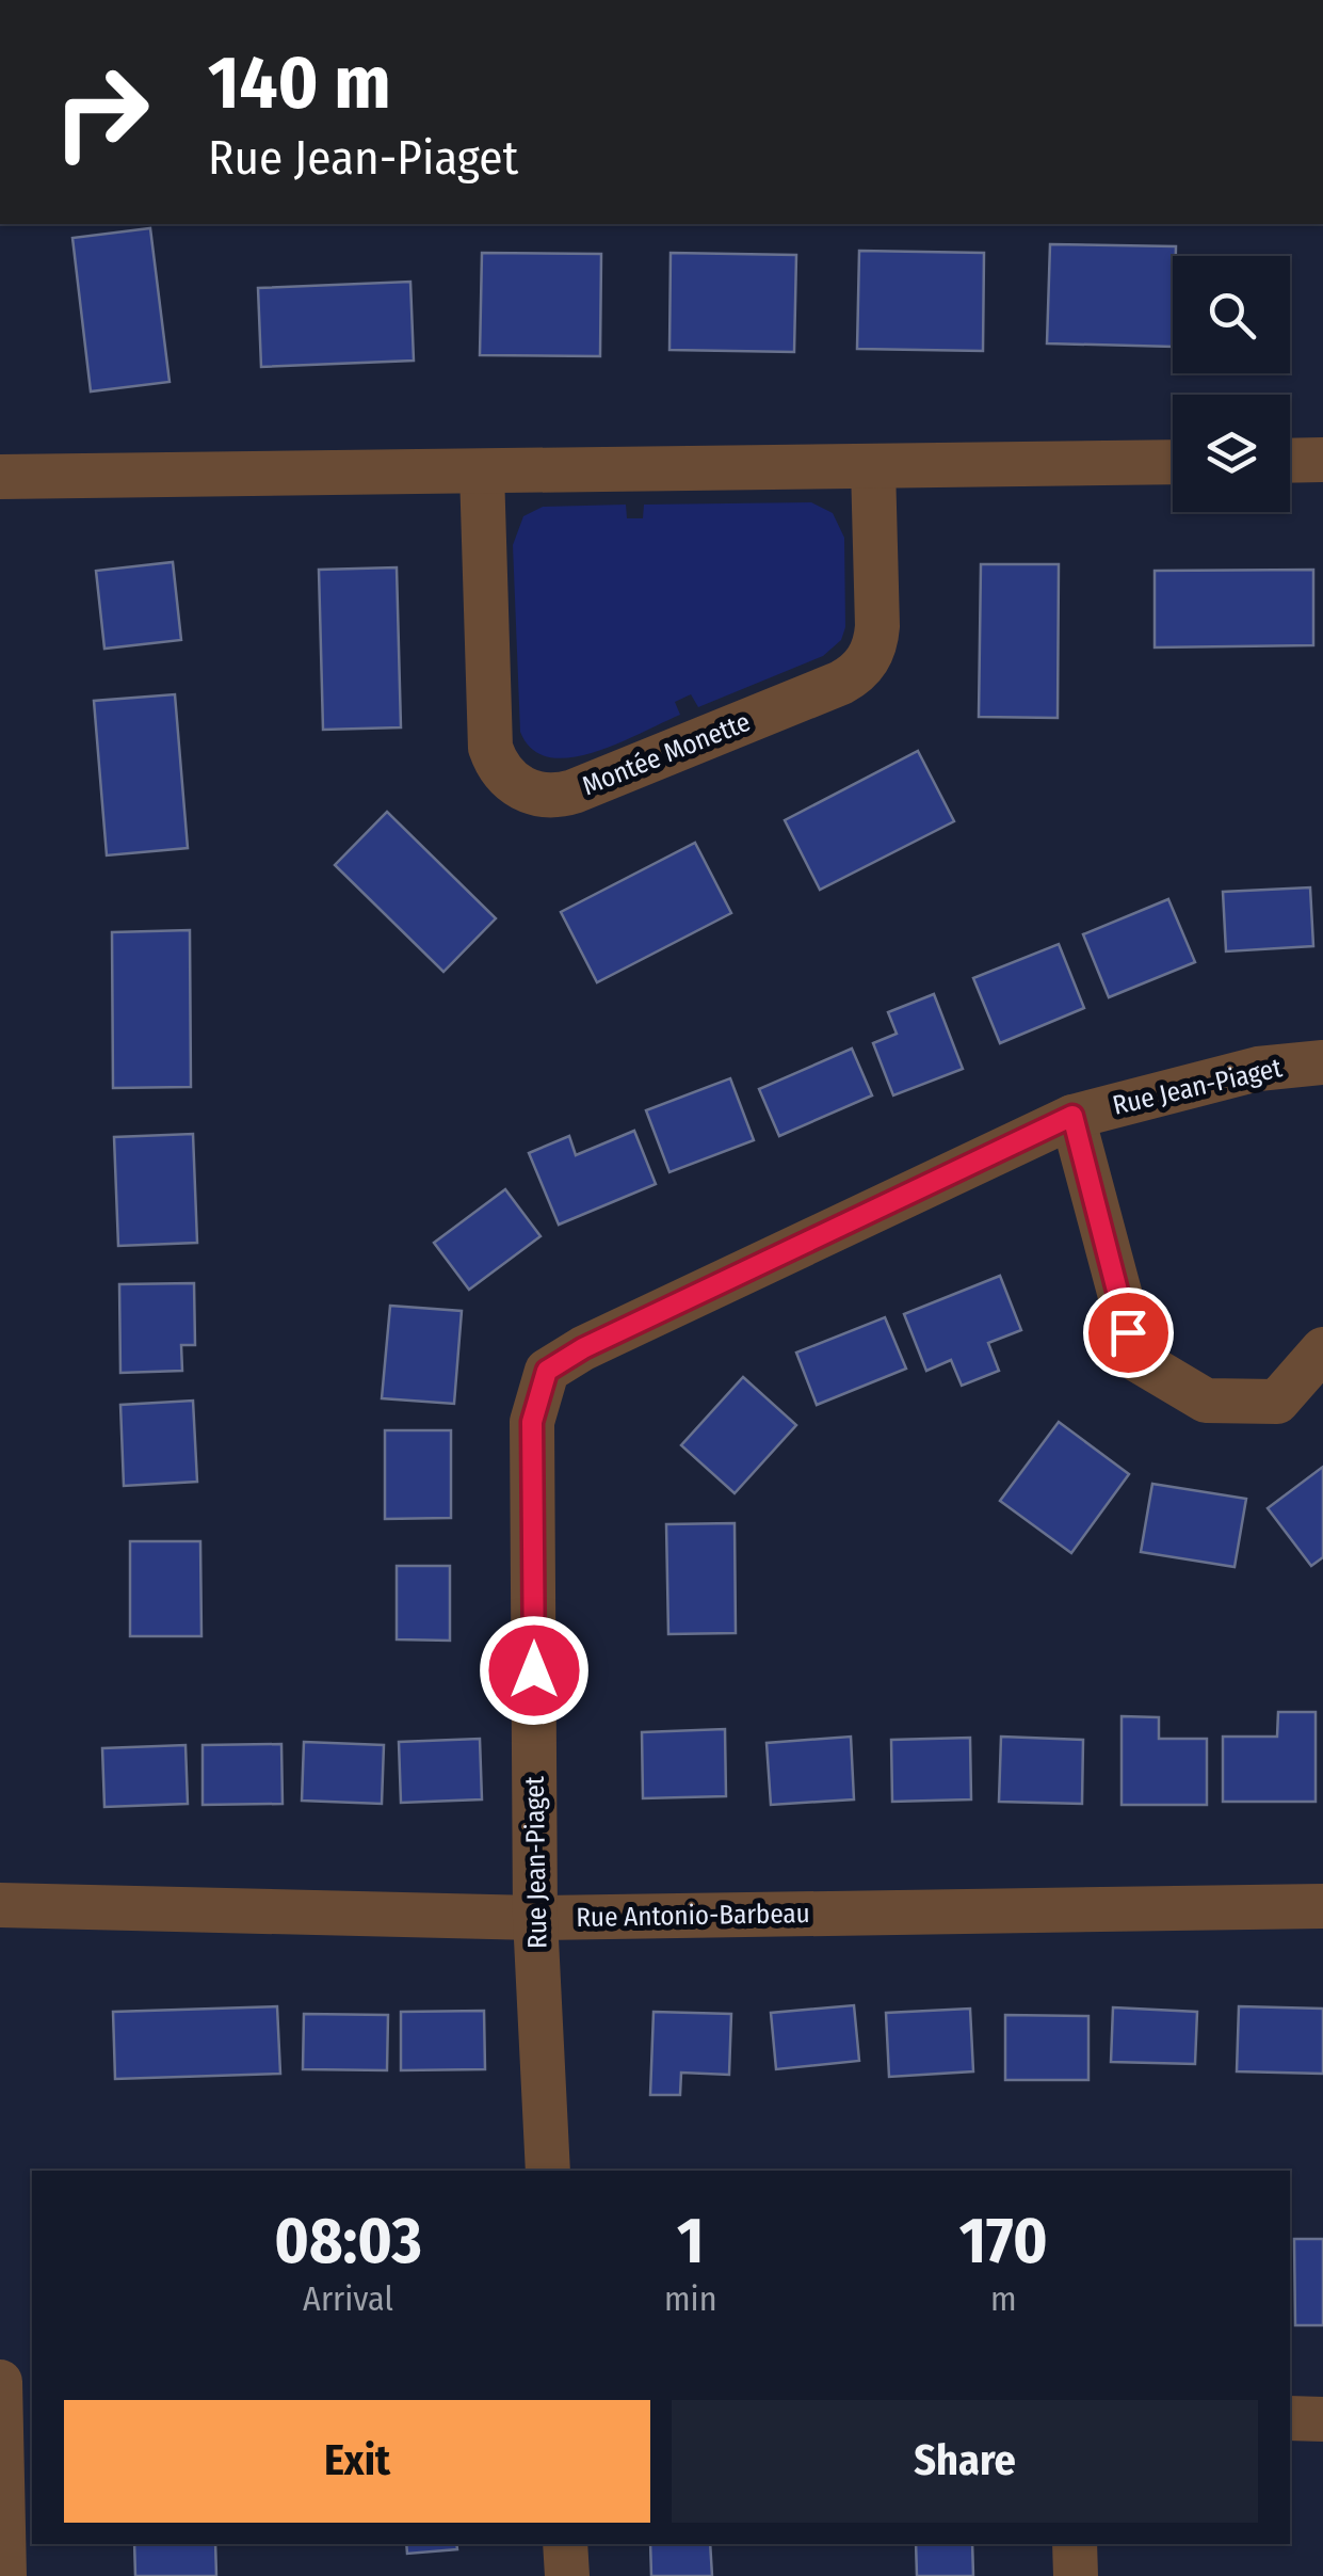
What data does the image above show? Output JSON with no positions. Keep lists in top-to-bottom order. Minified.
{"streets":{"street":["Montée Monette","Rue Jean-Piaget","Rue Antonio-Barbeau"]},"crossings":[["Rue Jean-Piaget","Rue Antonio-Barbeau"]],"page":{"turn":["140 m","Rue Jean-Piaget"],"eta":["08:03","Arrival","1","min","170","m"],"buttons":["Exit","Share"]}}
